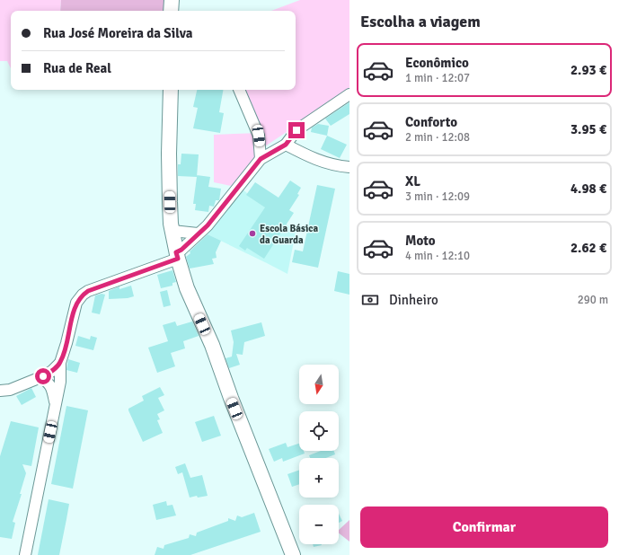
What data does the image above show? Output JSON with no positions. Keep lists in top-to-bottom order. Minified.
{"places":["Escola Básica da Guarda"],"north":"bottom","page":{"heading":"Escolha a viagem","banner":["Rua José Moreira da Silva","Rua de Real"],"list":[{"name":"Econômico","note":"1 min · 12:07","value":"2.93 €"},{"name":"Conforto","note":"2 min · 12:08","value":"3.95 €"},{"name":"XL","note":"3 min · 12:09","value":"4.98 €"},{"name":"Moto","note":"4 min · 12:10","value":"2.62 €"}],"pay":["Dinheiro","290 m"],"map_buttons":["+","−"],"buttons":"Confirmar"}}
